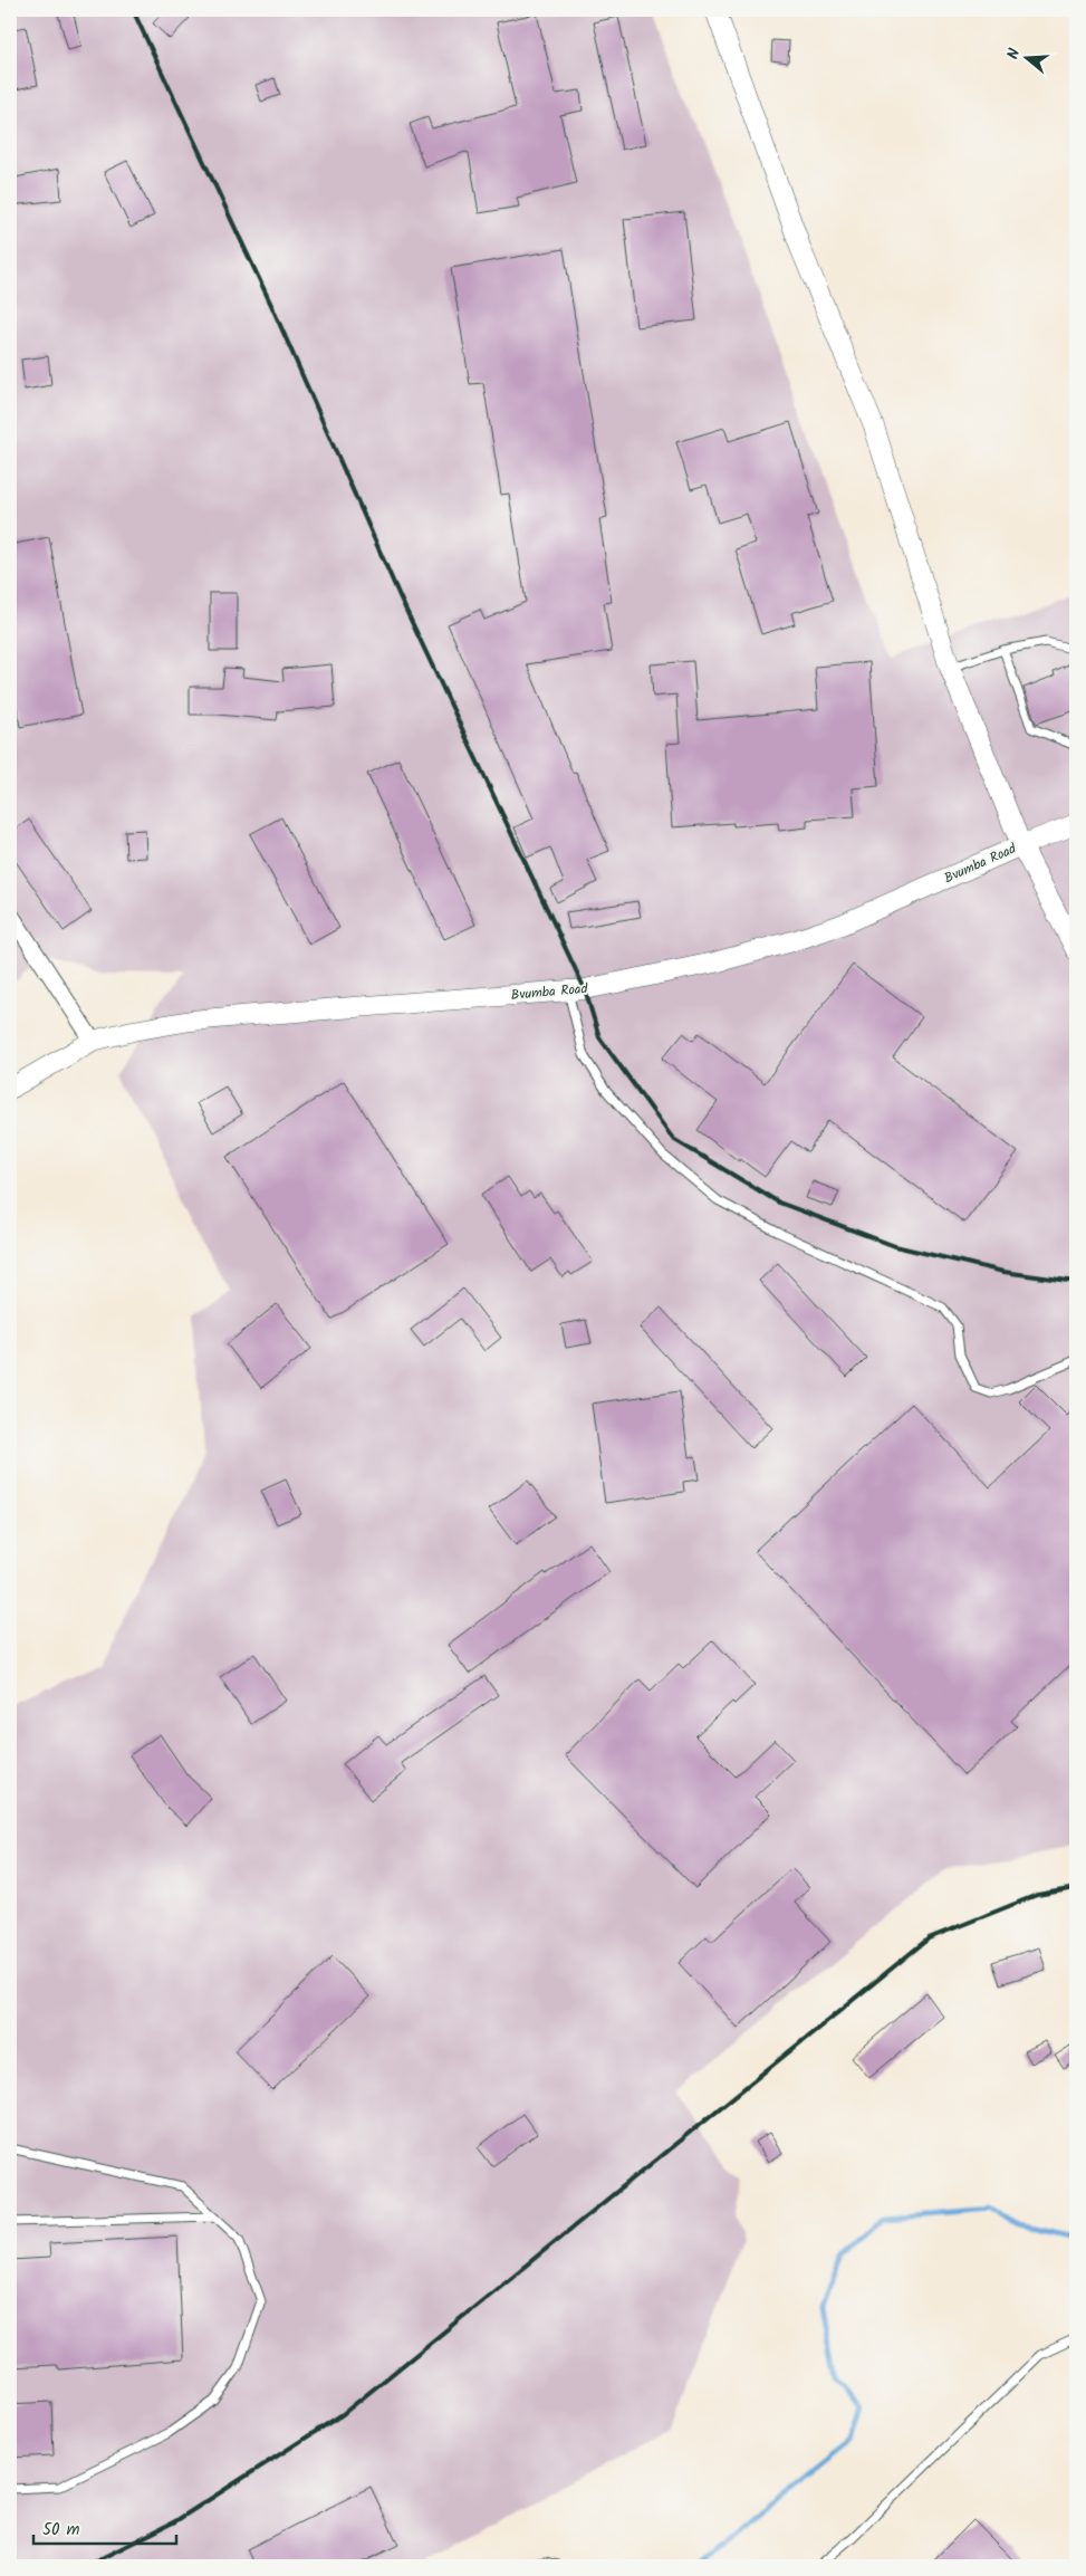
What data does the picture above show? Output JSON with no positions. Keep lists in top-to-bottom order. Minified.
{"streets":{"street":["Bvumba Road"]},"scale_bar":"50 m","north":"left"}
